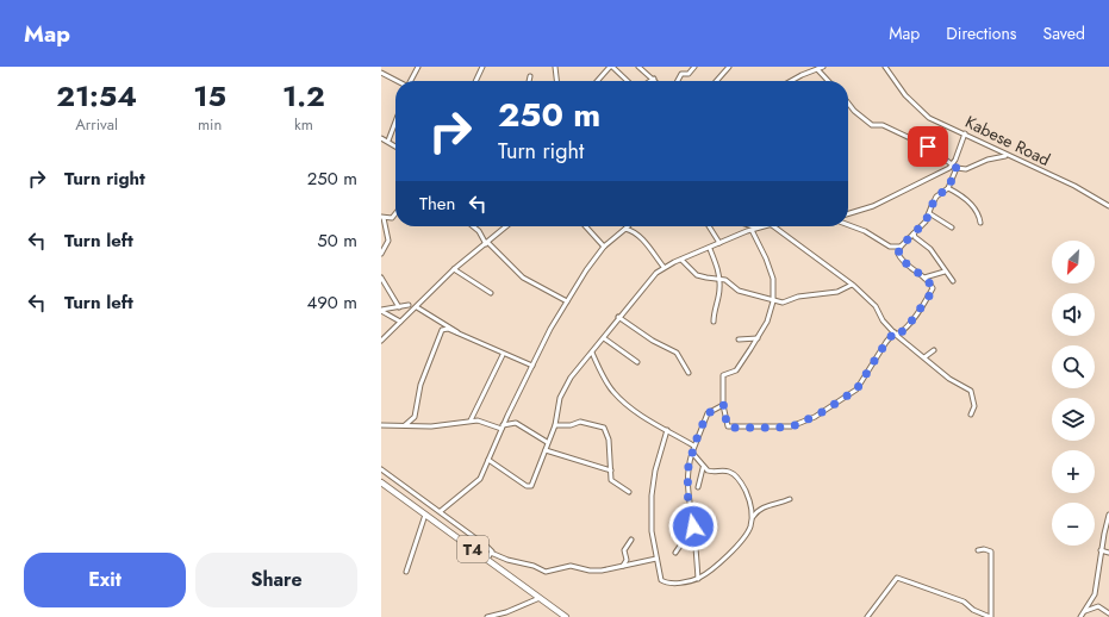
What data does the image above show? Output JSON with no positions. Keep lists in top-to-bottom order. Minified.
{"streets":{"highway":["T4"],"street":["Kabese Road"]},"north":"bottom left","page":{"header":"Map","nav":["Map","Directions","Saved"],"eta":["21:54","Arrival","15","min","1.2","km"],"turn":["250 m","Turn right"],"list":[{"name":"Turn right","value":"250 m"},{"name":"Turn left","value":"50 m"},{"name":"Turn left","value":"490 m"}],"then":"Then","map_buttons":["+","−"],"buttons":["Exit","Share"]}}
